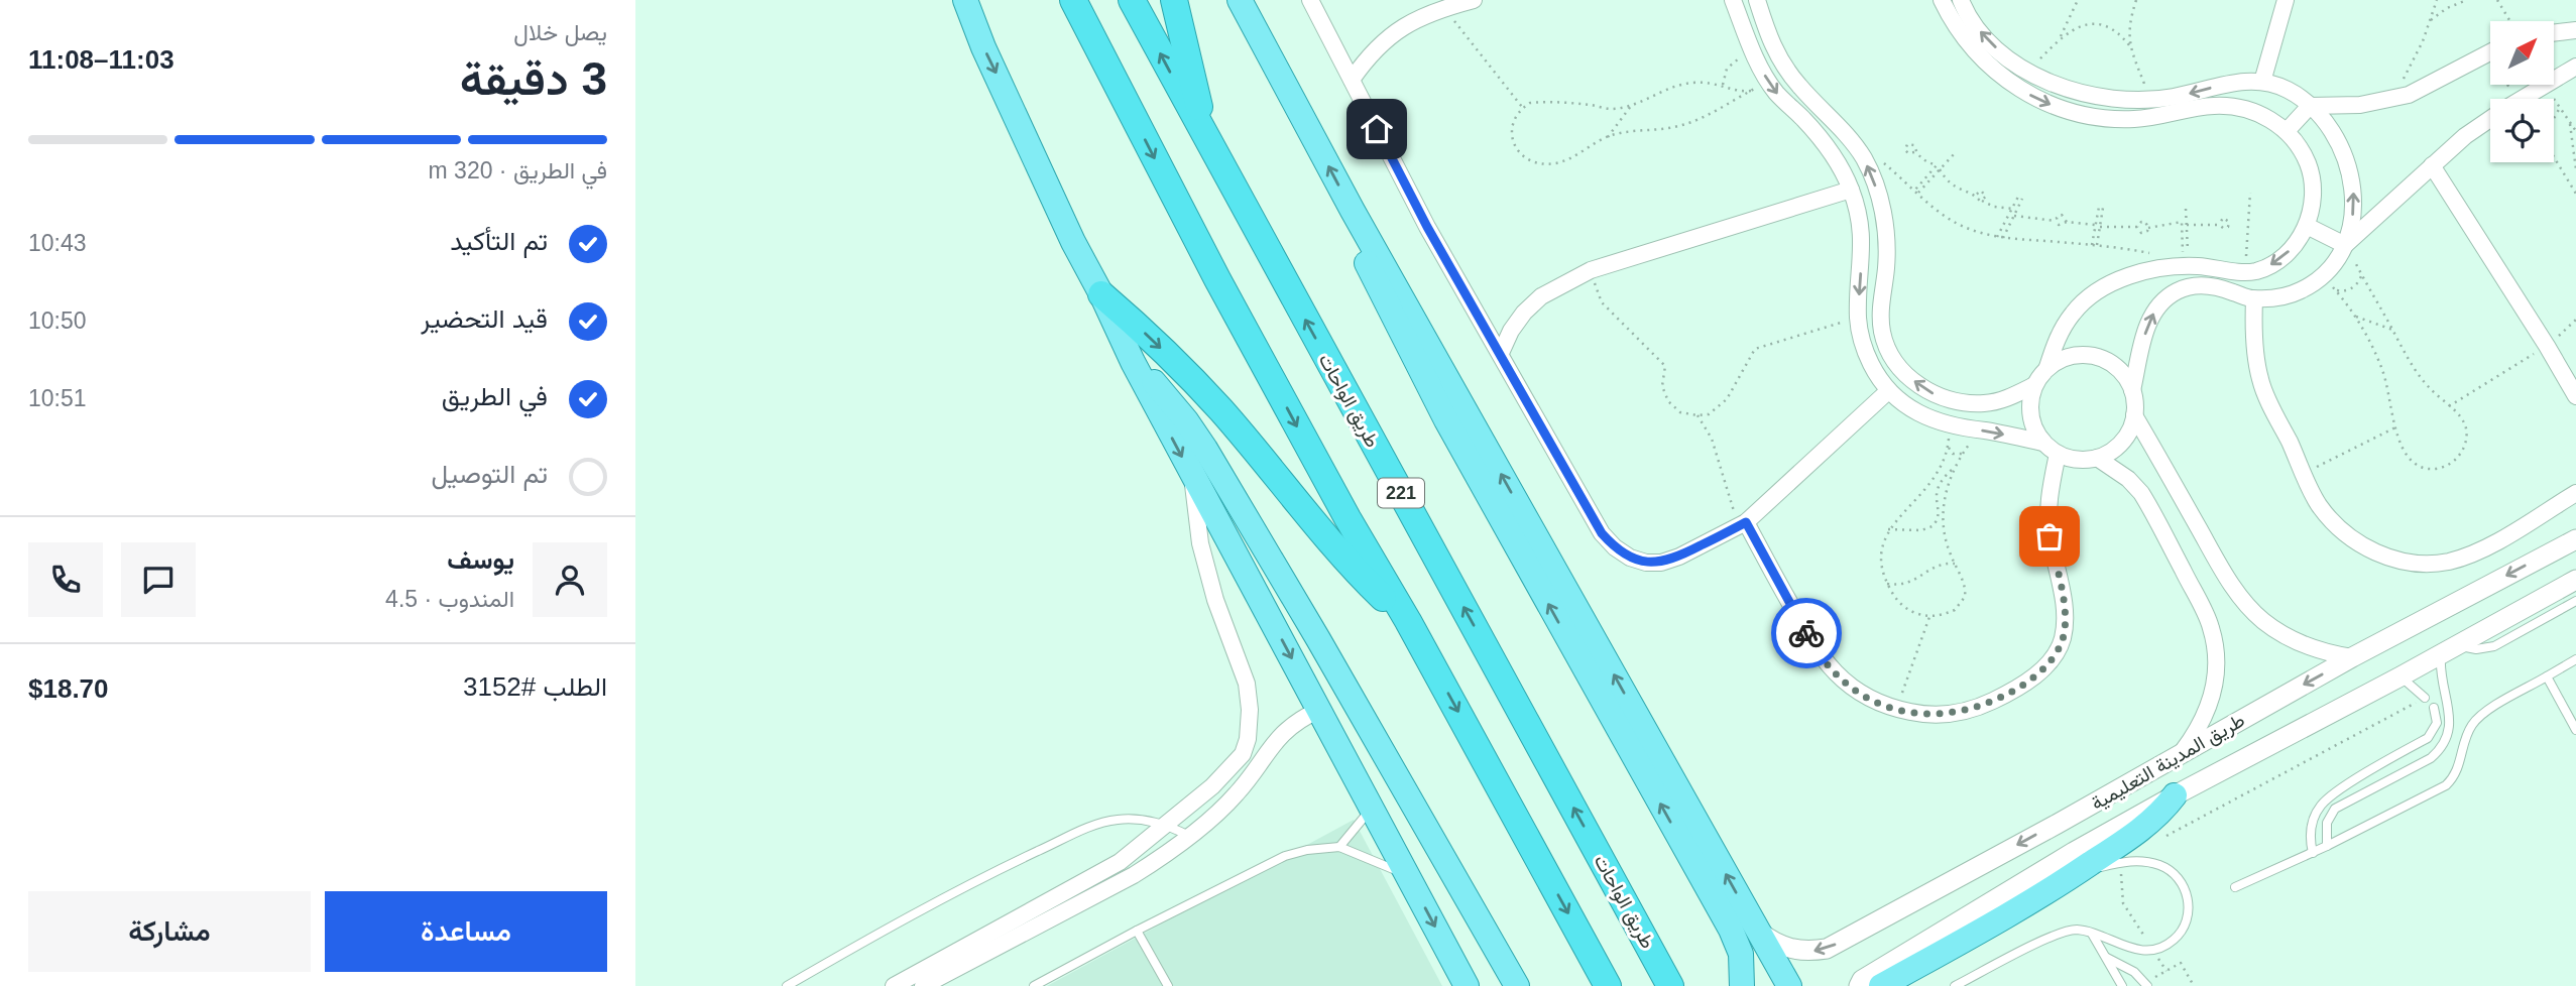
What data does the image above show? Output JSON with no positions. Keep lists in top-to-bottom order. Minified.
{"streets":{"highway":["طريق الواحات","221"],"street":["طريق المدينة التعليمية"]},"north":"top right","page":{"heading":["3 دقيقة","يصل خلال","11:03–11:08"],"panel":["يوسف","المندوب · 4.5","الطلب #3152","$18.70"],"bar":"في الطريق · 320 m","list":[["تم التأكيد","10:43"],["قيد التحضير","10:50"],["في الطريق","10:51"],"تم التوصيل"],"buttons":["مساعدة","مشاركة"]}}
